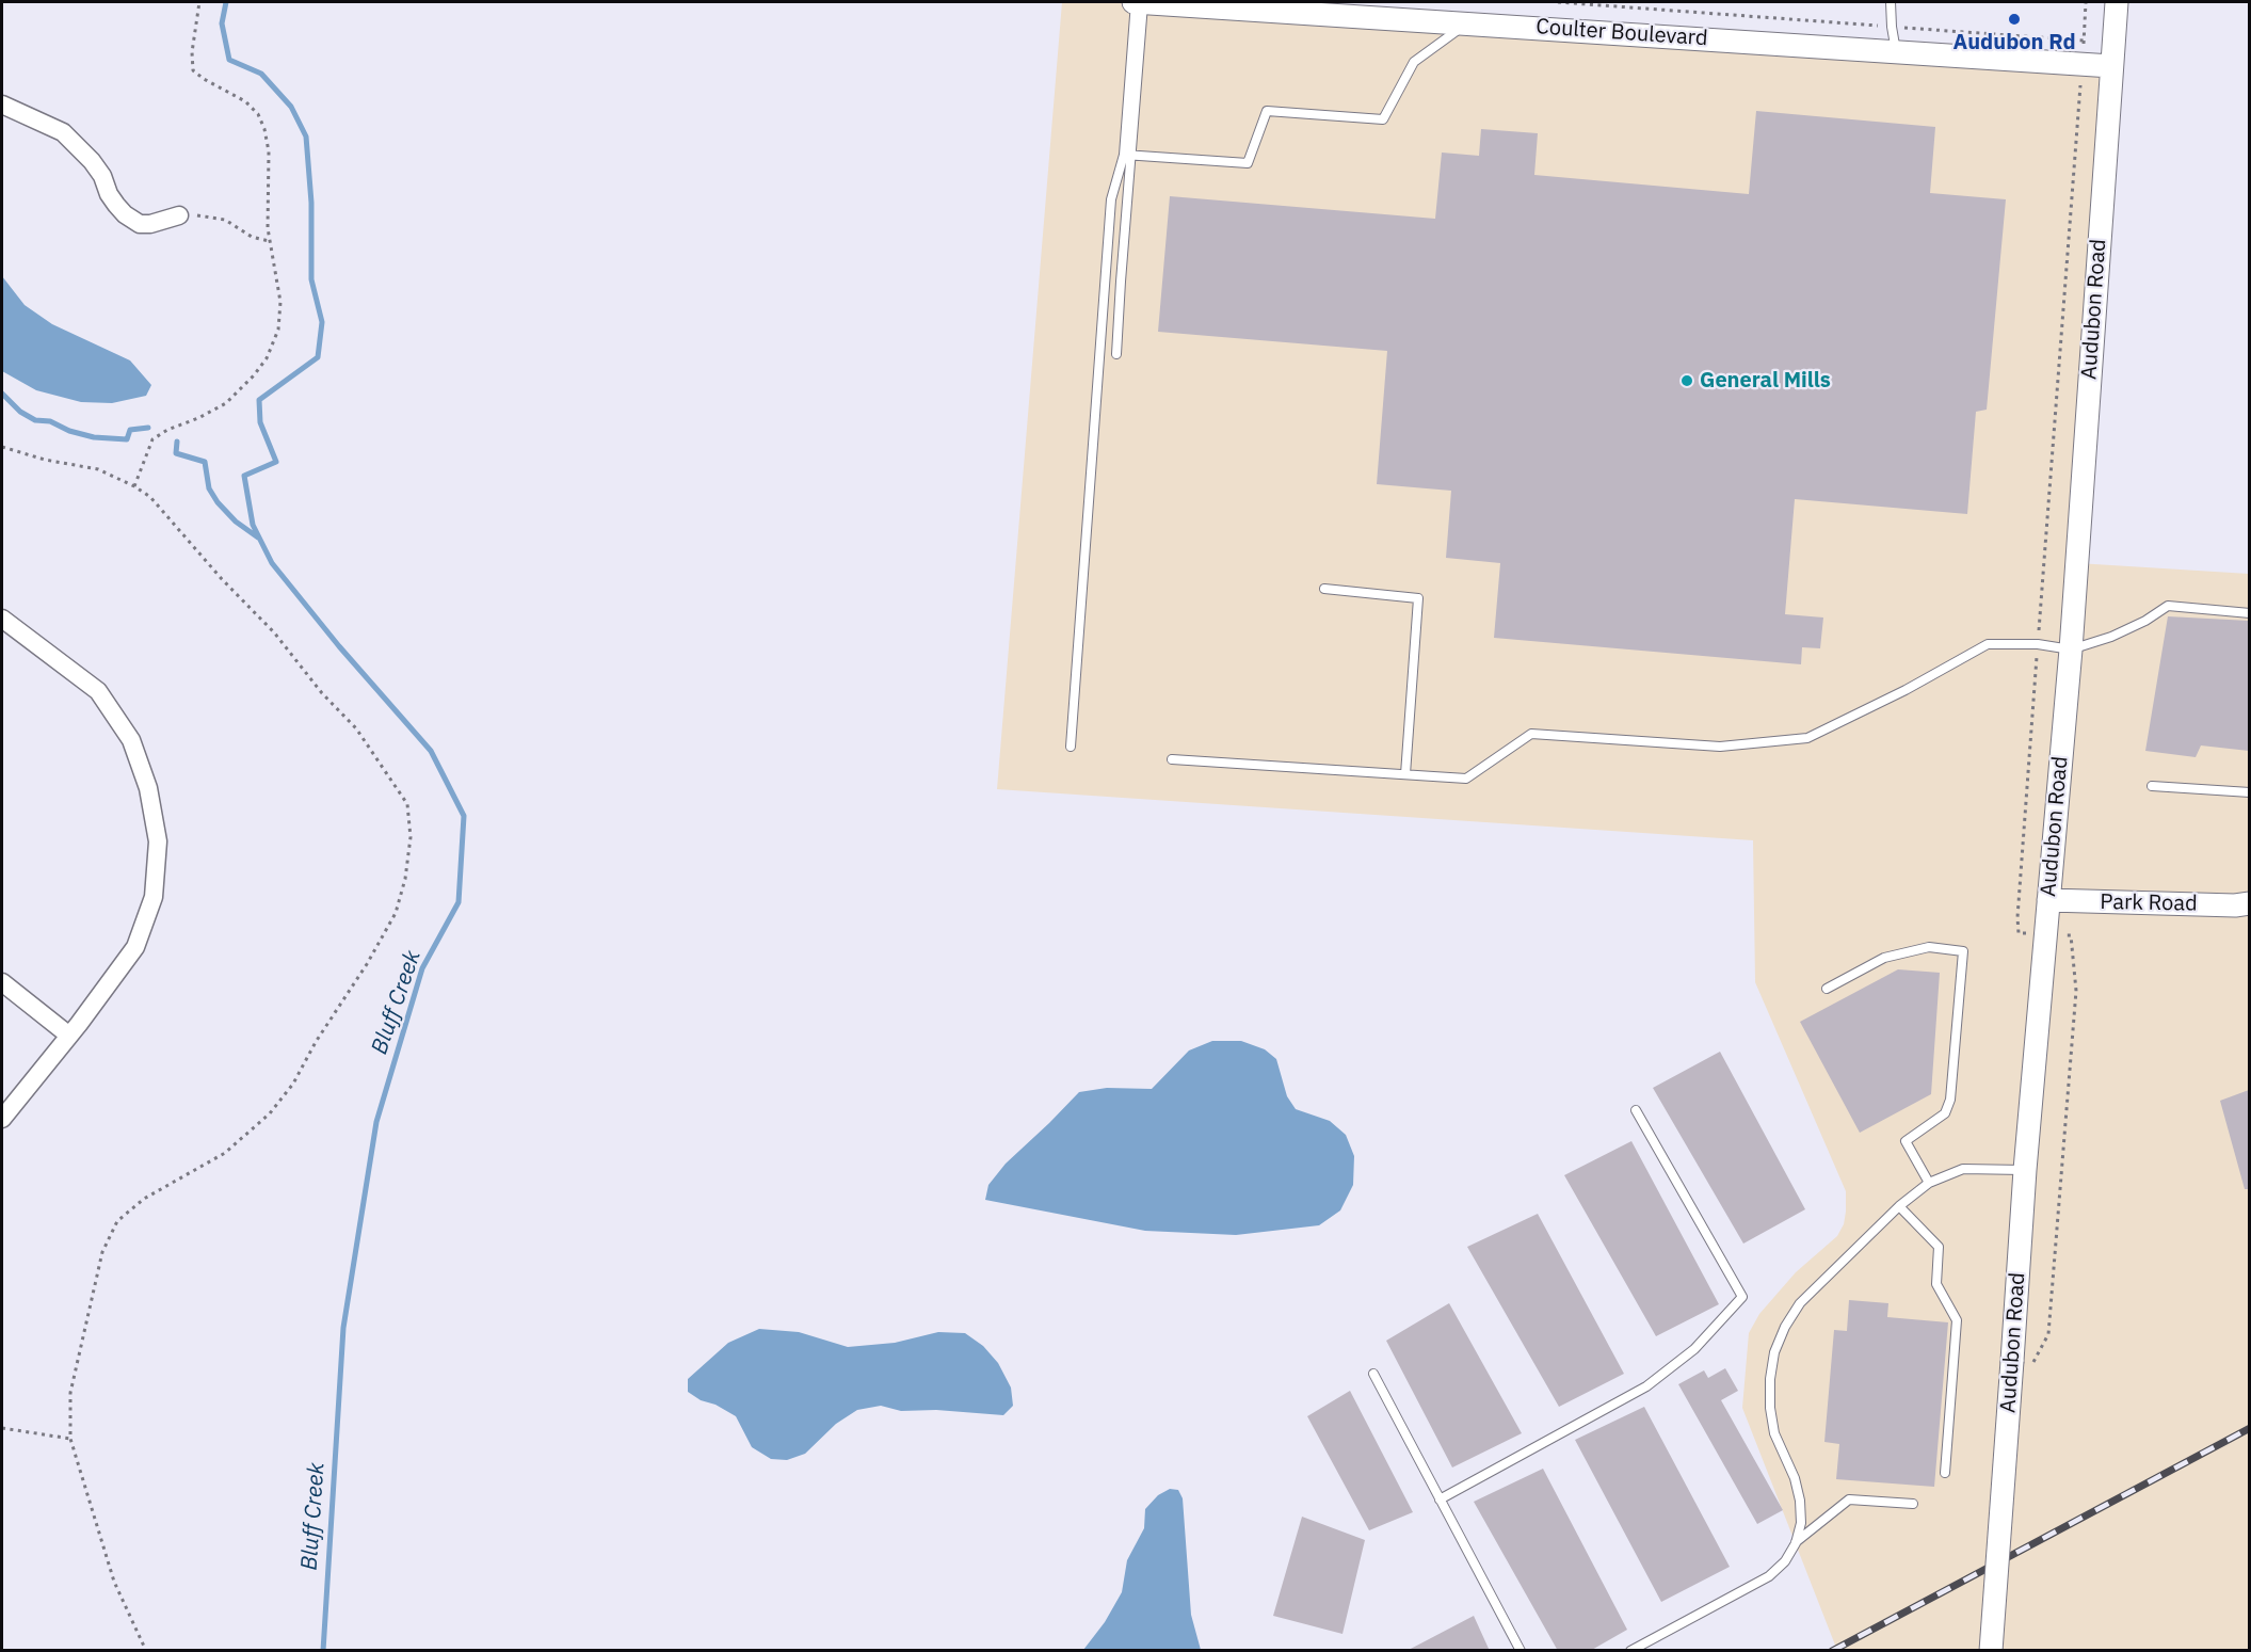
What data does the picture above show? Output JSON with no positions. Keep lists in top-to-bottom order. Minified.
{"streets":{"street":["Coulter Boulevard","Audubon Road","Park Road"]},"crossings":[["Coulter Boulevard","Audubon Road"],["Audubon Road","Park Road"]],"water":["Bluff Creek"],"places":["Audubon Rd","General Mills"]}
